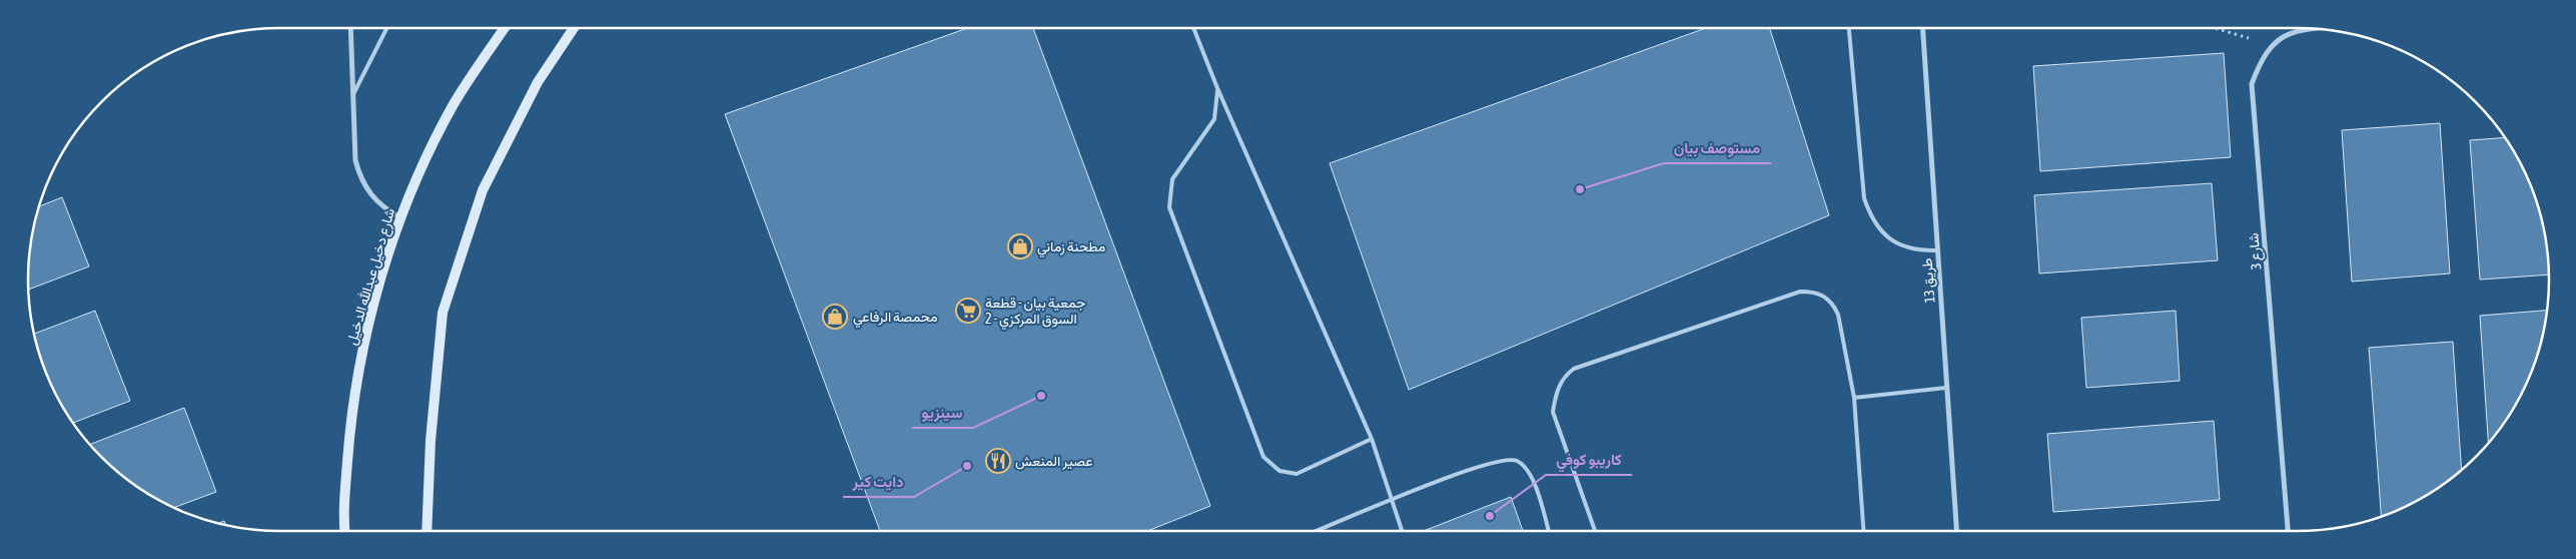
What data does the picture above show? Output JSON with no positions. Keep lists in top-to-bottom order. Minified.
{"streets":{"street":["شارع 3","شارع دخيل عبدالله الدخيل","طريق 13"]},"places":{"other":["مستوصف بيان","سينزيو","دايت كير","كاريبو كوفي"],"shop":["مطحنة زماني","محمصة الرفاعي"],"supermarket":["جمعية بيان - قطعة 2 - السوق المركزي"],"restaurant":["عصير المنعش"]}}
